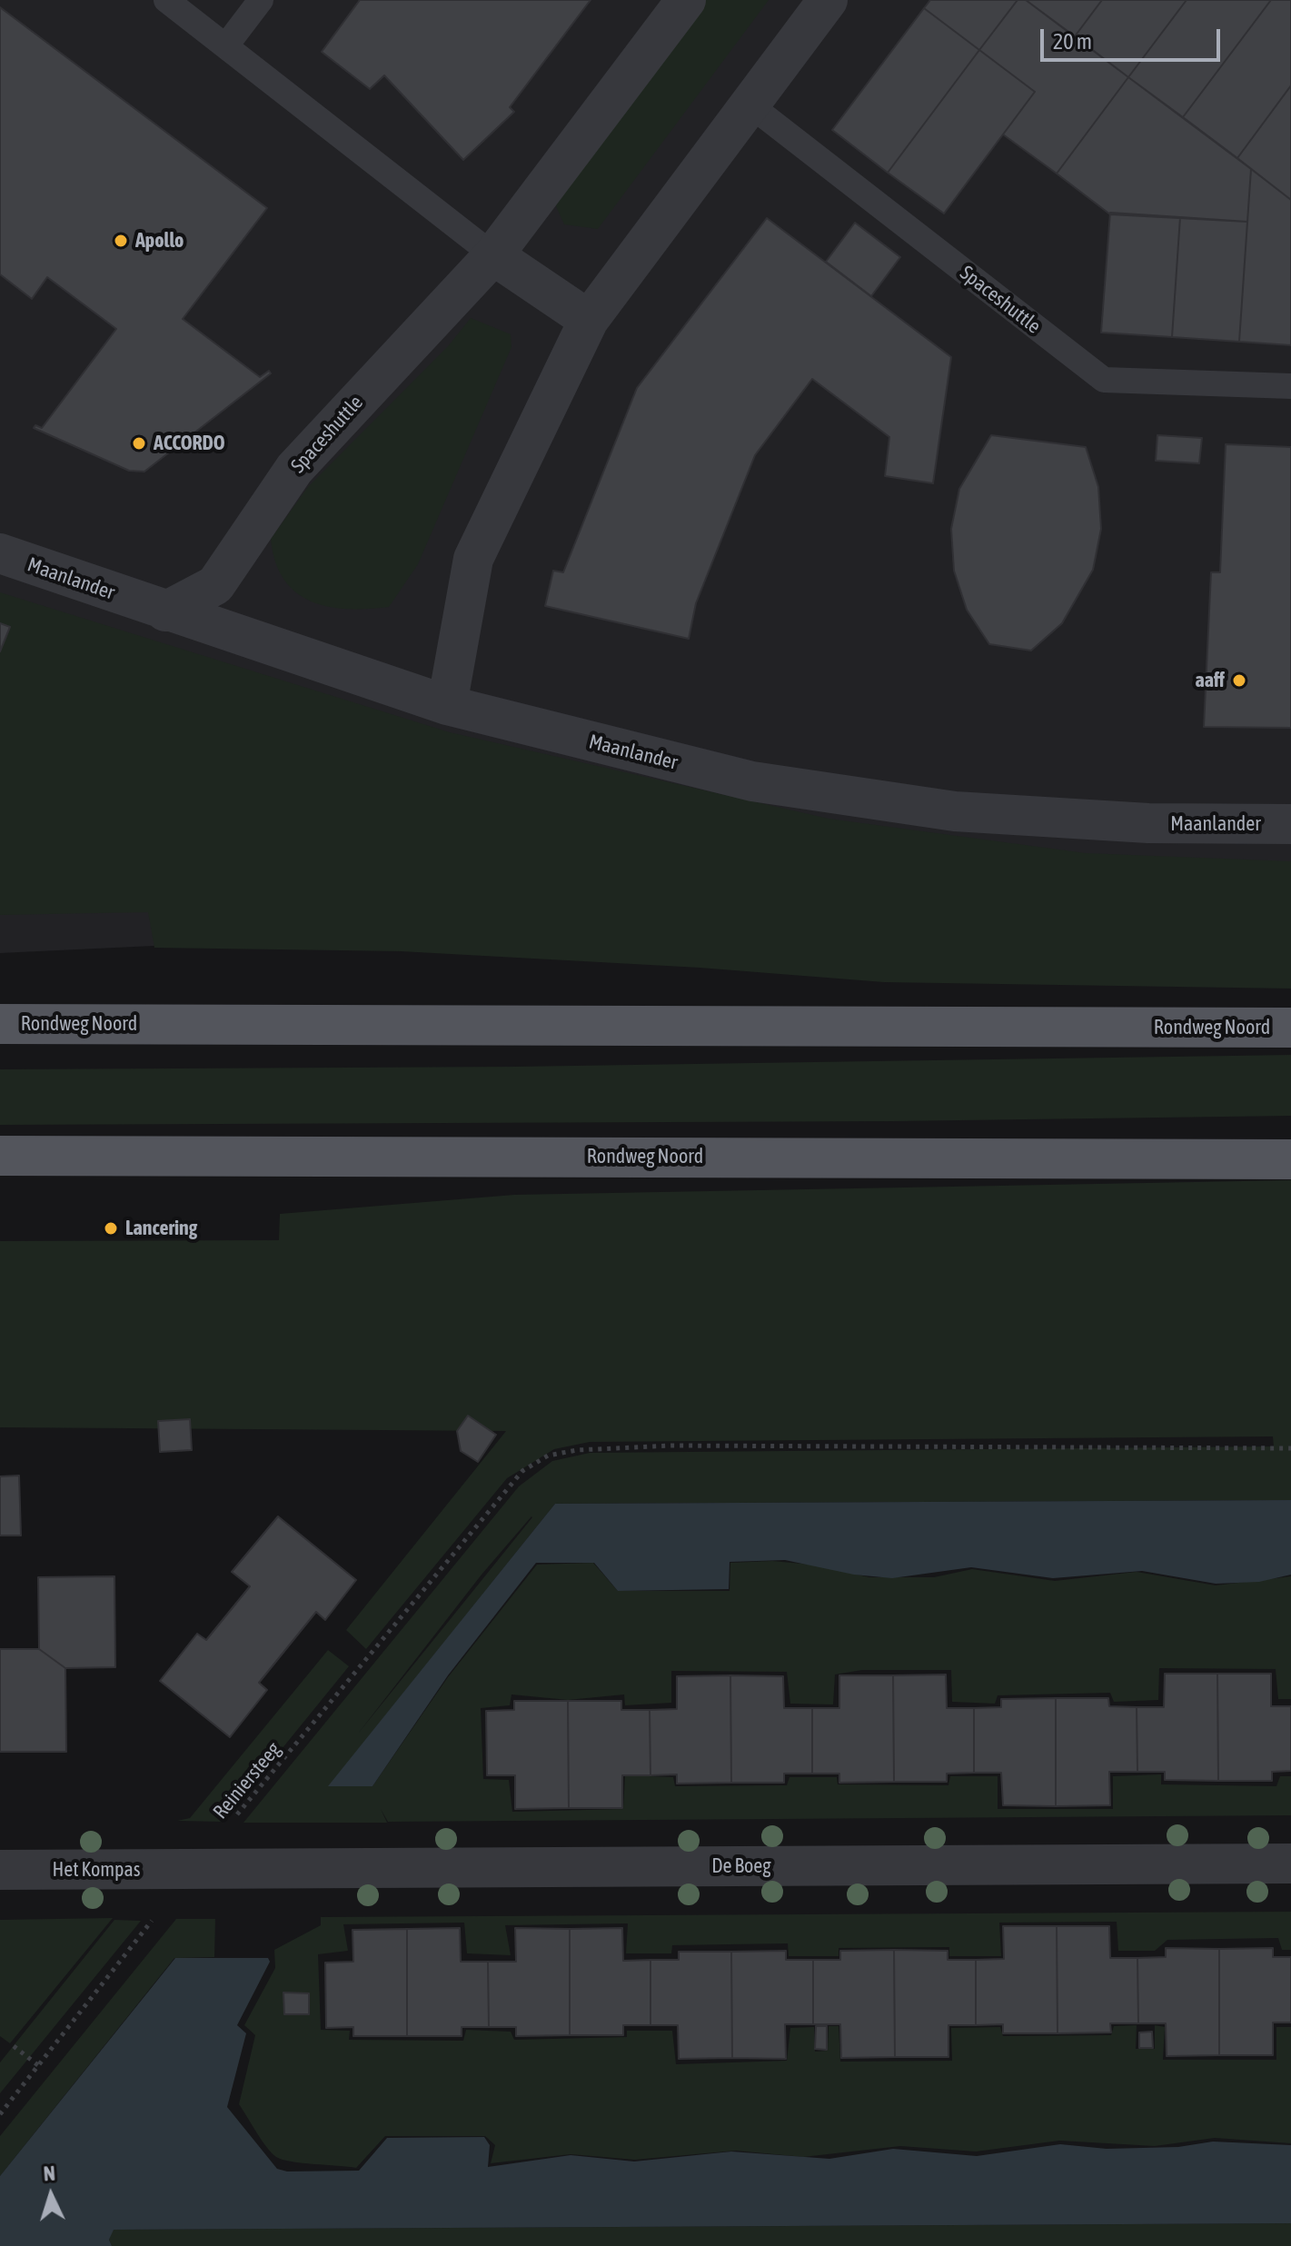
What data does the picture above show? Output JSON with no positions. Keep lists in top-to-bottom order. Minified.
{"streets":{"main road":["Rondweg Noord"],"street":["Spaceshuttle","Maanlander","De Boeg","Het Kompas"],"path":["Reiniersteeg"]},"crossings":[["Spaceshuttle","Maanlander"],["Reiniersteeg","De Boeg"],["Reiniersteeg","Het Kompas"],["De Boeg","Het Kompas"]],"places":["Apollo","ACCORDO","aaff","Lancering"],"scale_bar":"20 m","north":"top"}
